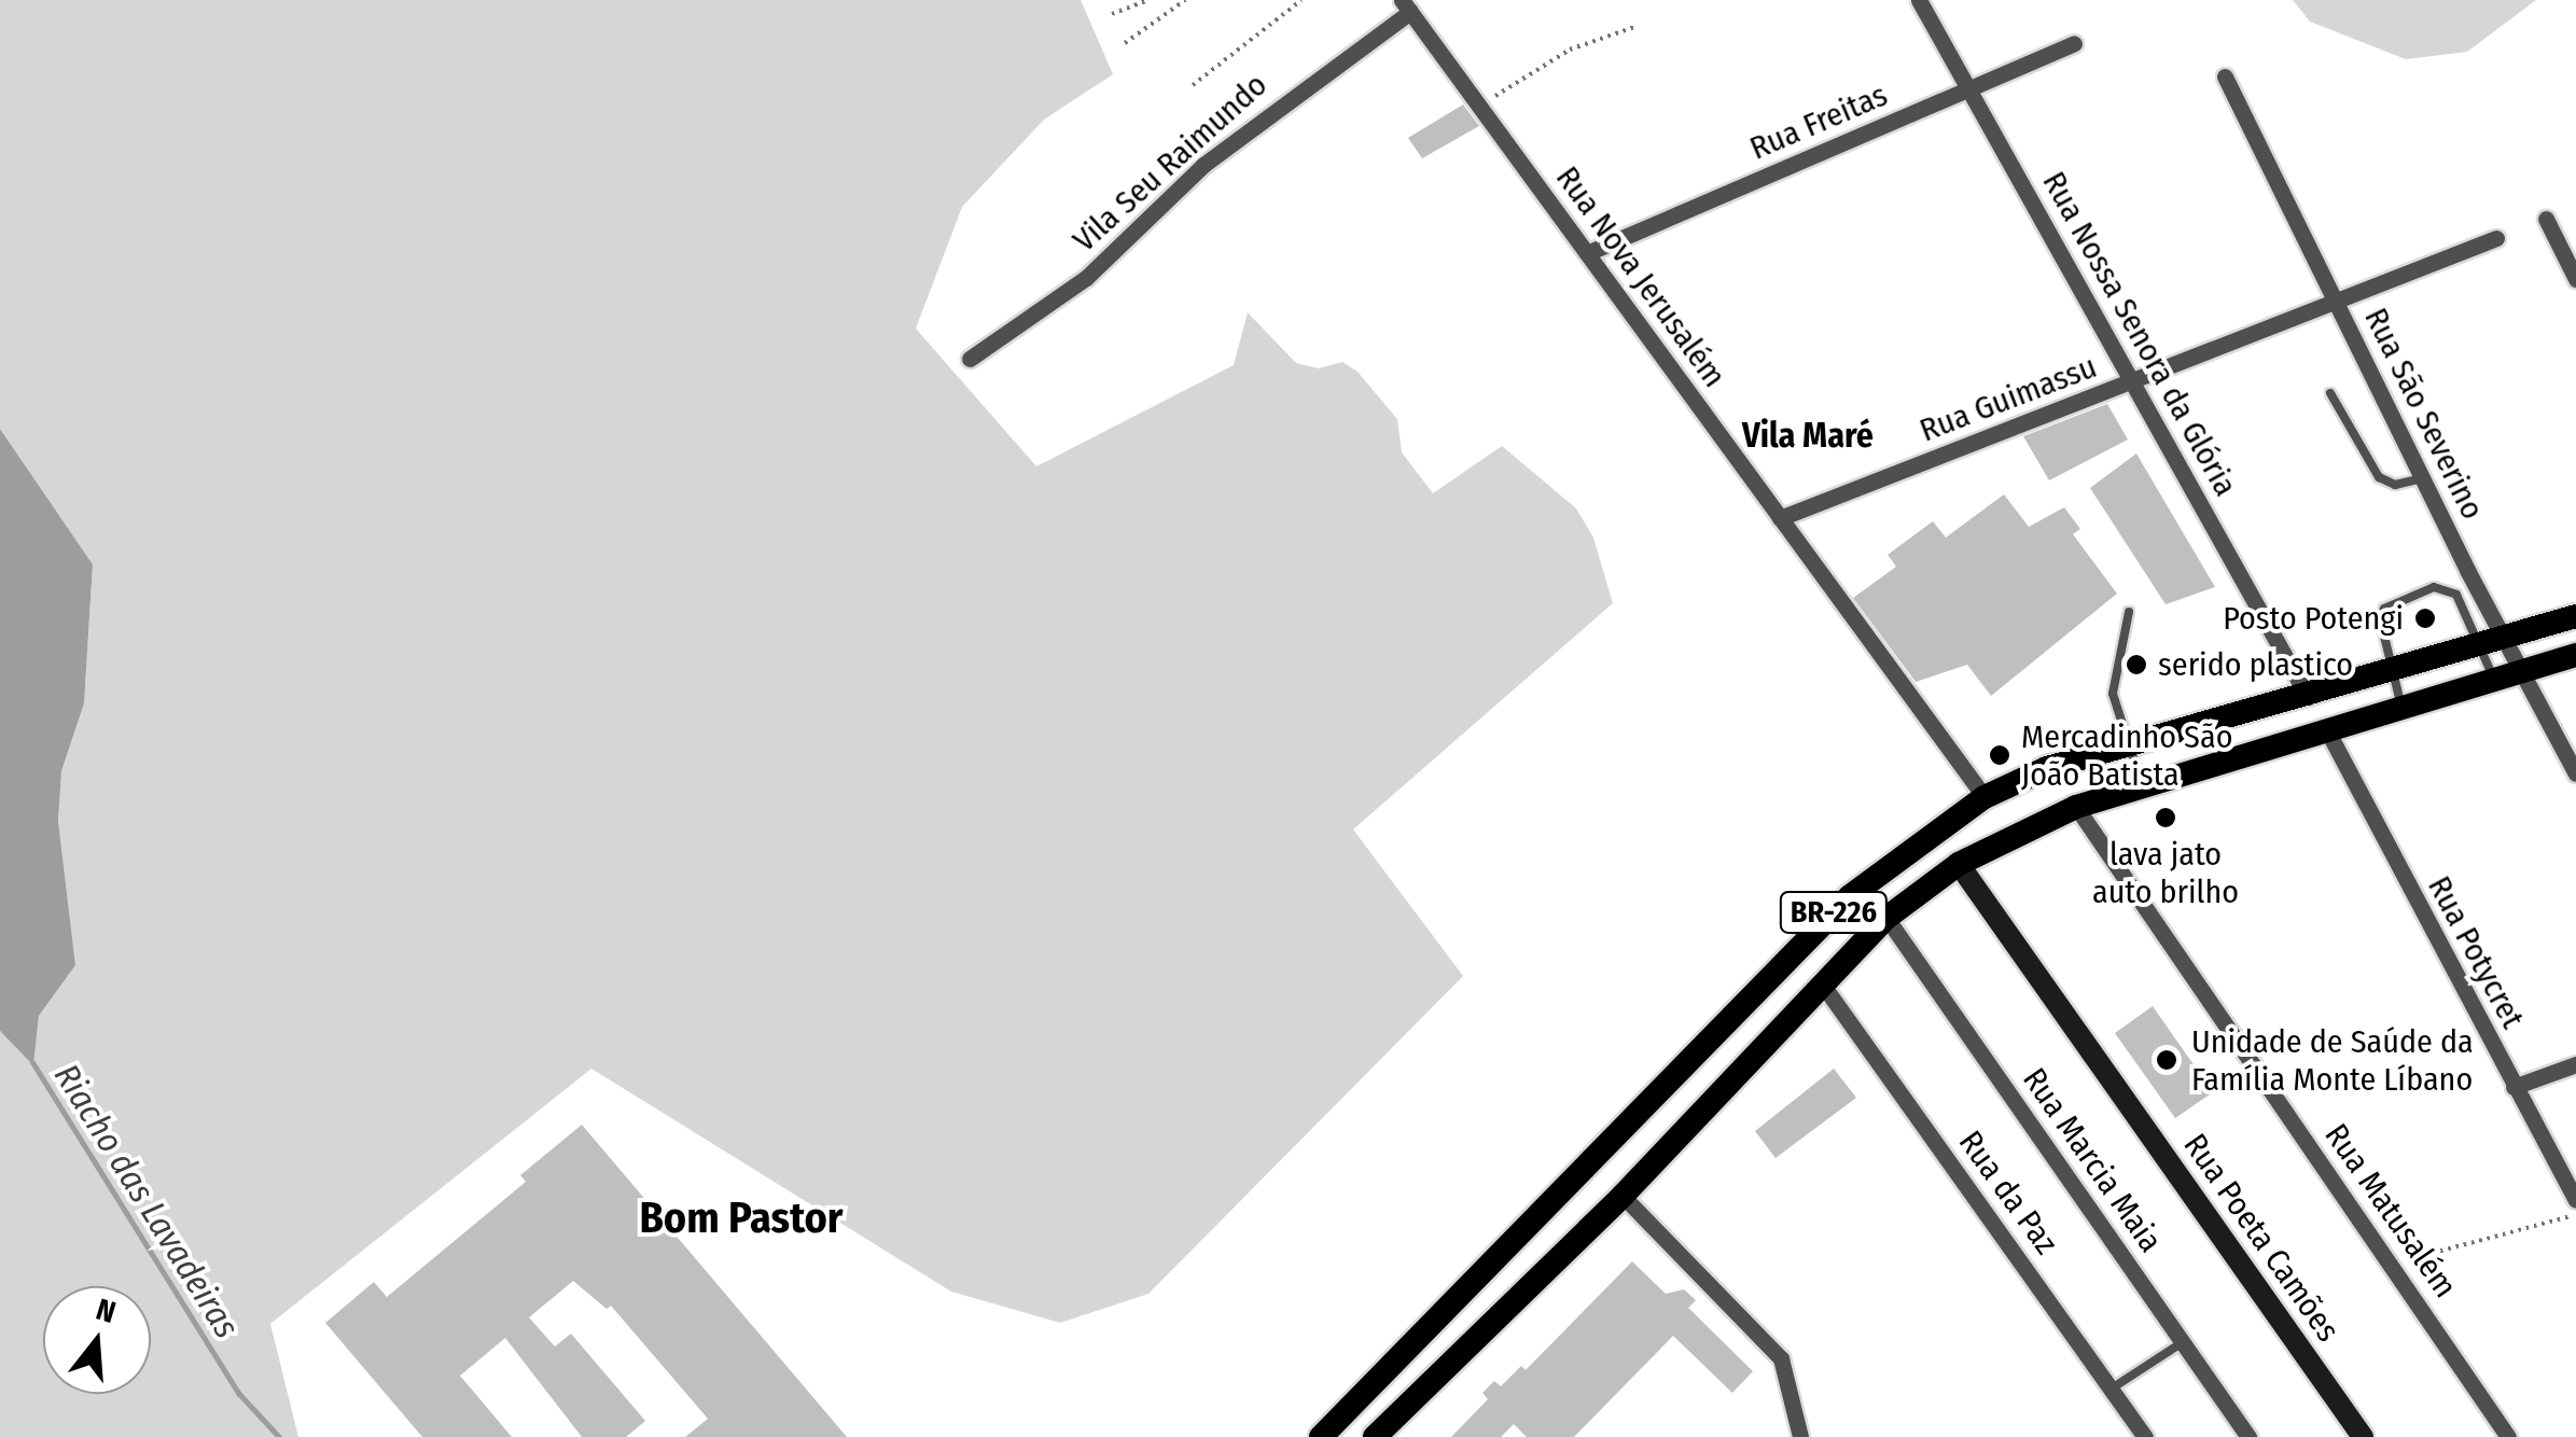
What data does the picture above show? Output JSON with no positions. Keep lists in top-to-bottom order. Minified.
{"streets":{"main road":["BR-226"],"street":["Rua Freitas","Vila Seu Raimundo","Rua Nova Jerusalém","Rua Nossa Senora da Glória","Rua Guimassu","Rua São Severino","Rua Potycret","Rua Marcia Maia","Rua da Paz","Rua Matusalém","Rua Poeta Camões"]},"crossings":[["Rua Freitas","Rua Nova Jerusalém"],["Rua Freitas","Rua Nossa Senora da Glória"],["Vila Seu Raimundo","Rua Nova Jerusalém"],["Rua Nova Jerusalém","Rua Guimassu"],["Rua Nova Jerusalém","BR-226"],["Rua Nossa Senora da Glória","Rua Guimassu"],["Rua Nossa Senora da Glória","BR-226"],["Rua Guimassu","Rua São Severino"],["Rua São Severino","BR-226"],["BR-226","Rua Potycret"],["BR-226","Rua Marcia Maia"],["BR-226","Rua da Paz"],["BR-226","Rua Matusalém"],["BR-226","Rua Poeta Camões"]],"districts":["Vila Maré","Bom Pastor"],"water":["Riacho das Lavadeiras"],"places":["Posto Potengi","serido plastico","Mercadinho São João Batista","lava jato auto brilho","Unidade de Saúde da Família Monte Líbano"],"north":"top"}
